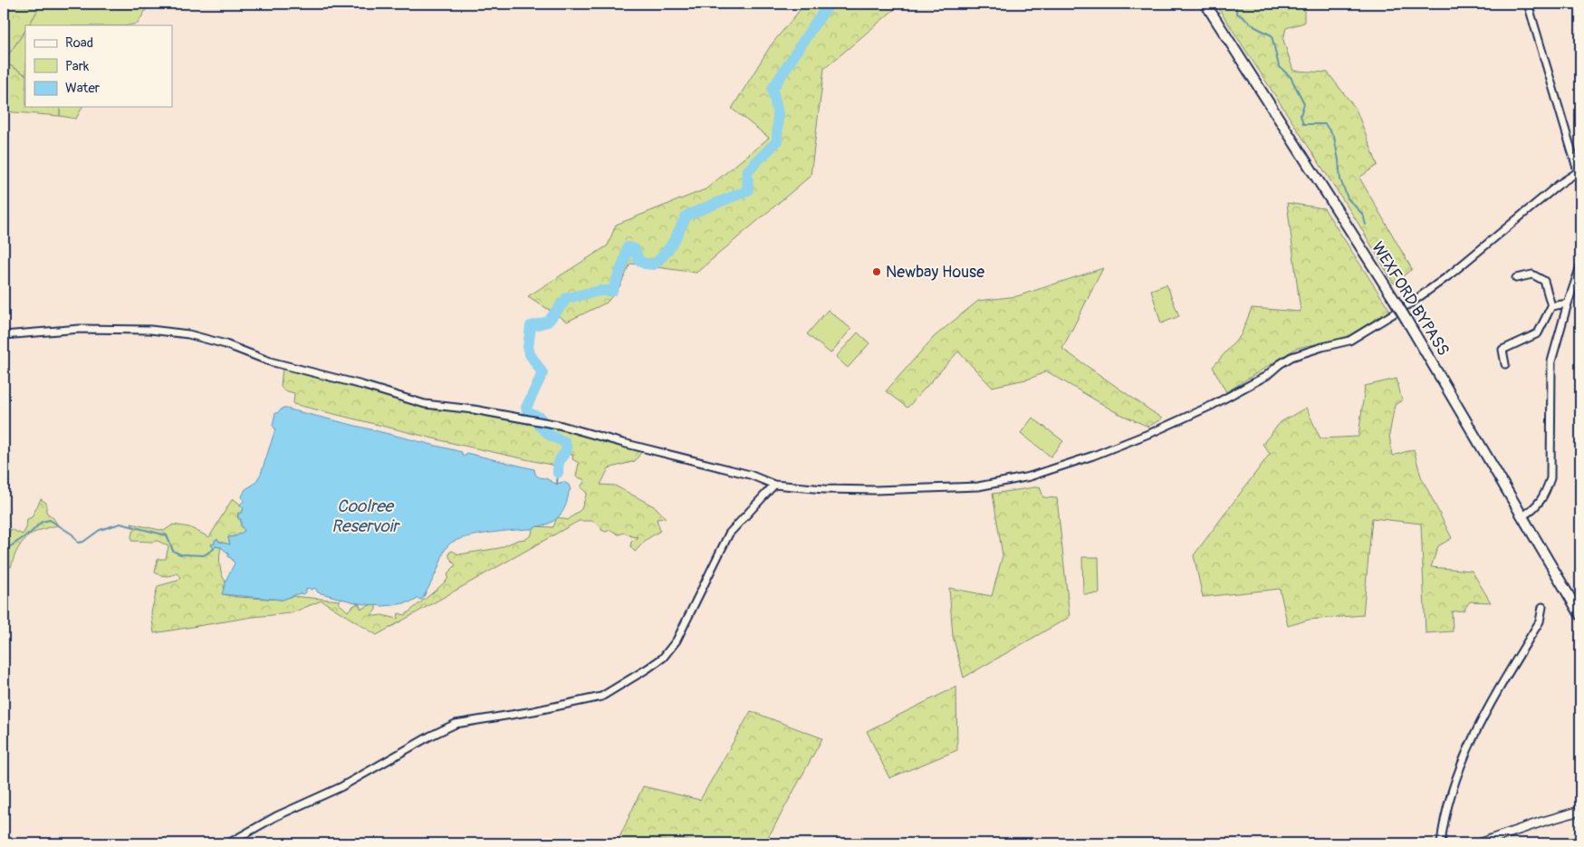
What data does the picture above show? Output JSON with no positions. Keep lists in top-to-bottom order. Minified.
{"streets":{"highway":["WEXFORD BYPASS"]},"water":["Coolree Reservoir"],"places":["Newbay House"],"legend":["Road","Park","Water"]}
